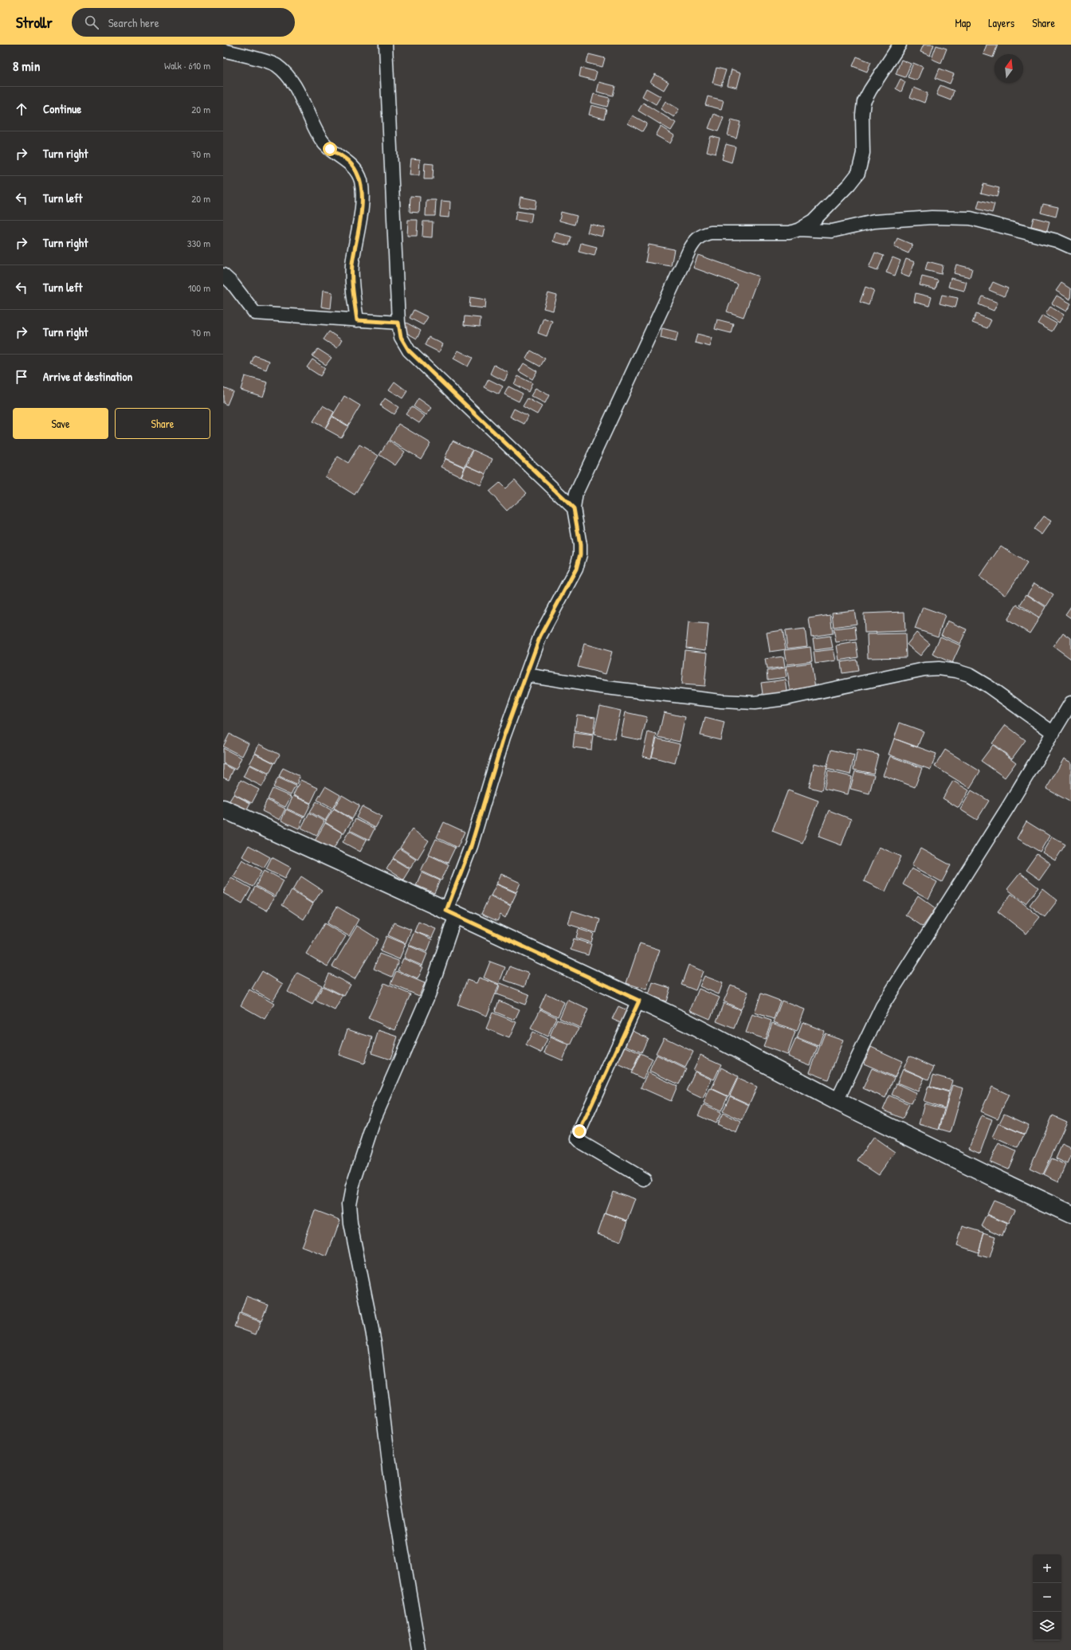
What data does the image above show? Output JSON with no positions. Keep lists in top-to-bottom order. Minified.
{"north":"top","page":{"header":"Strollr","search":"Search here","nav":["Map","Layers","Share"],"heading":["8 min","Walk · 610 m"],"list":[["Continue","20 m"],["Turn right","70 m"],["Turn left","20 m"],["Turn right","330 m"],["Turn left","100 m"],["Turn right","70 m"],"Arrive at destination"],"buttons":["Save","Share"],"map_buttons":["+","−"]}}
